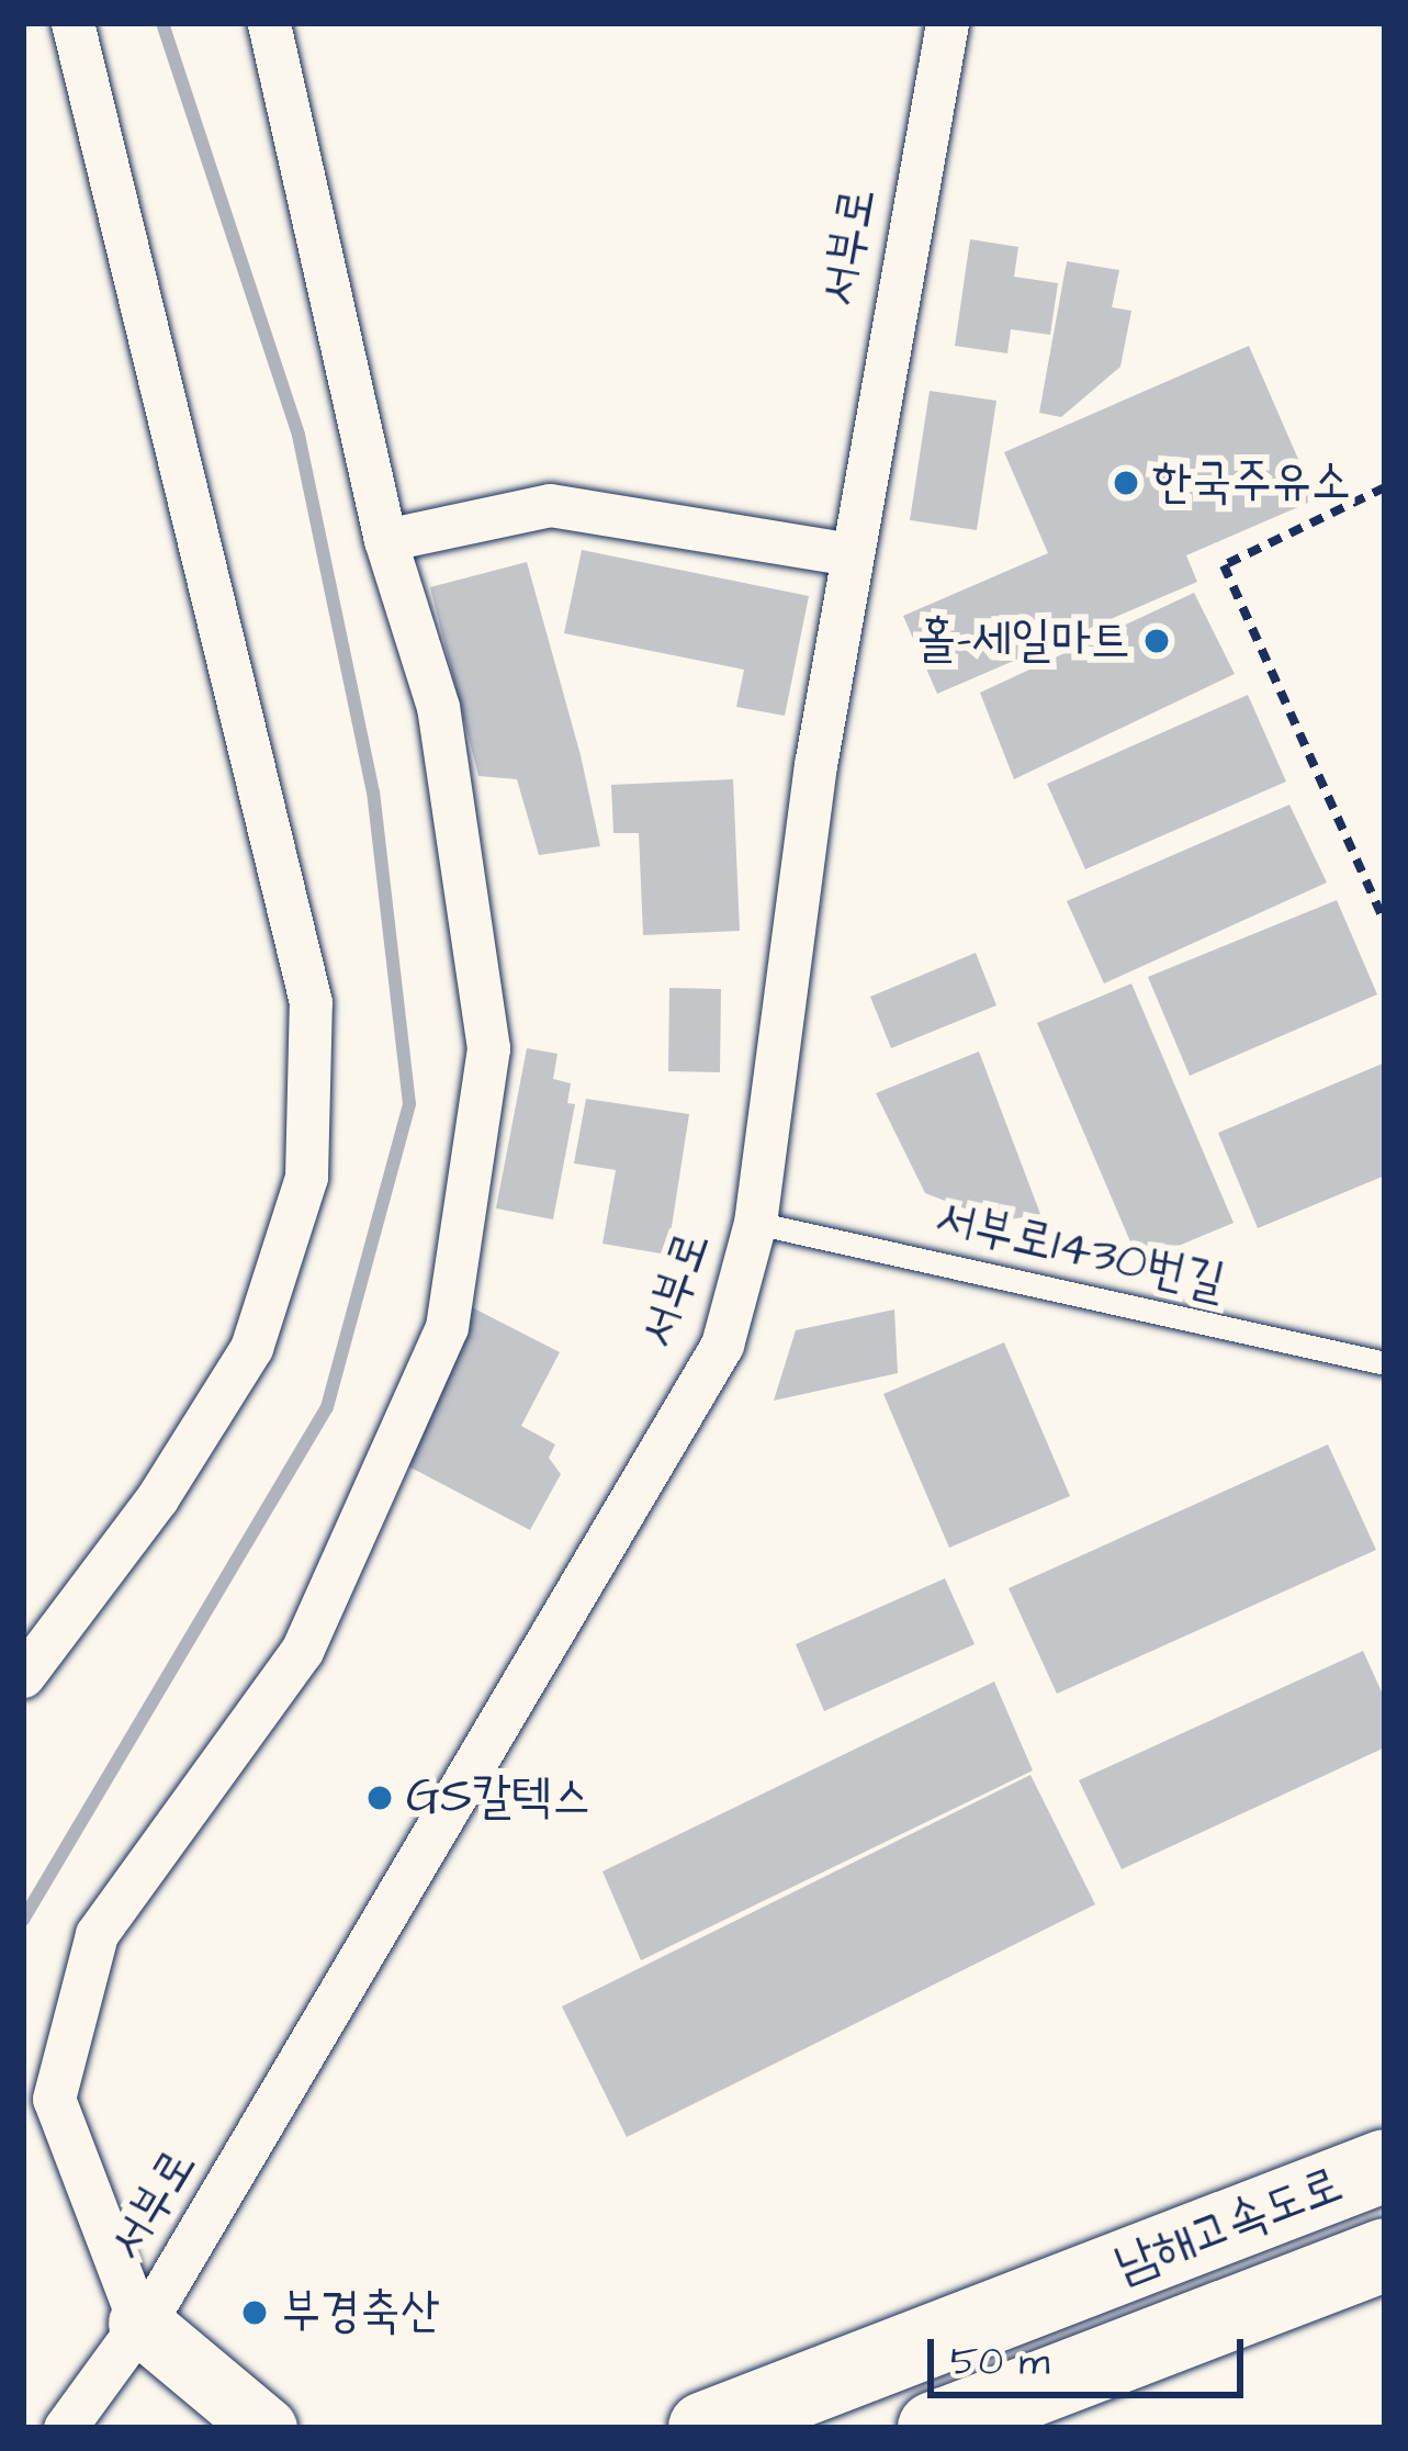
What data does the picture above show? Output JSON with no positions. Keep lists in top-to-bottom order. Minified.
{"streets":{"highway":["남해고속도로"],"street":["서부로"],"lane":["서부로1430번길"]},"crossings":[["서부로","서부로1430번길"]],"places":["한국주유소","홀-세일마트","GS칼텍스","부경축산"],"scale_bar":"50 m"}
